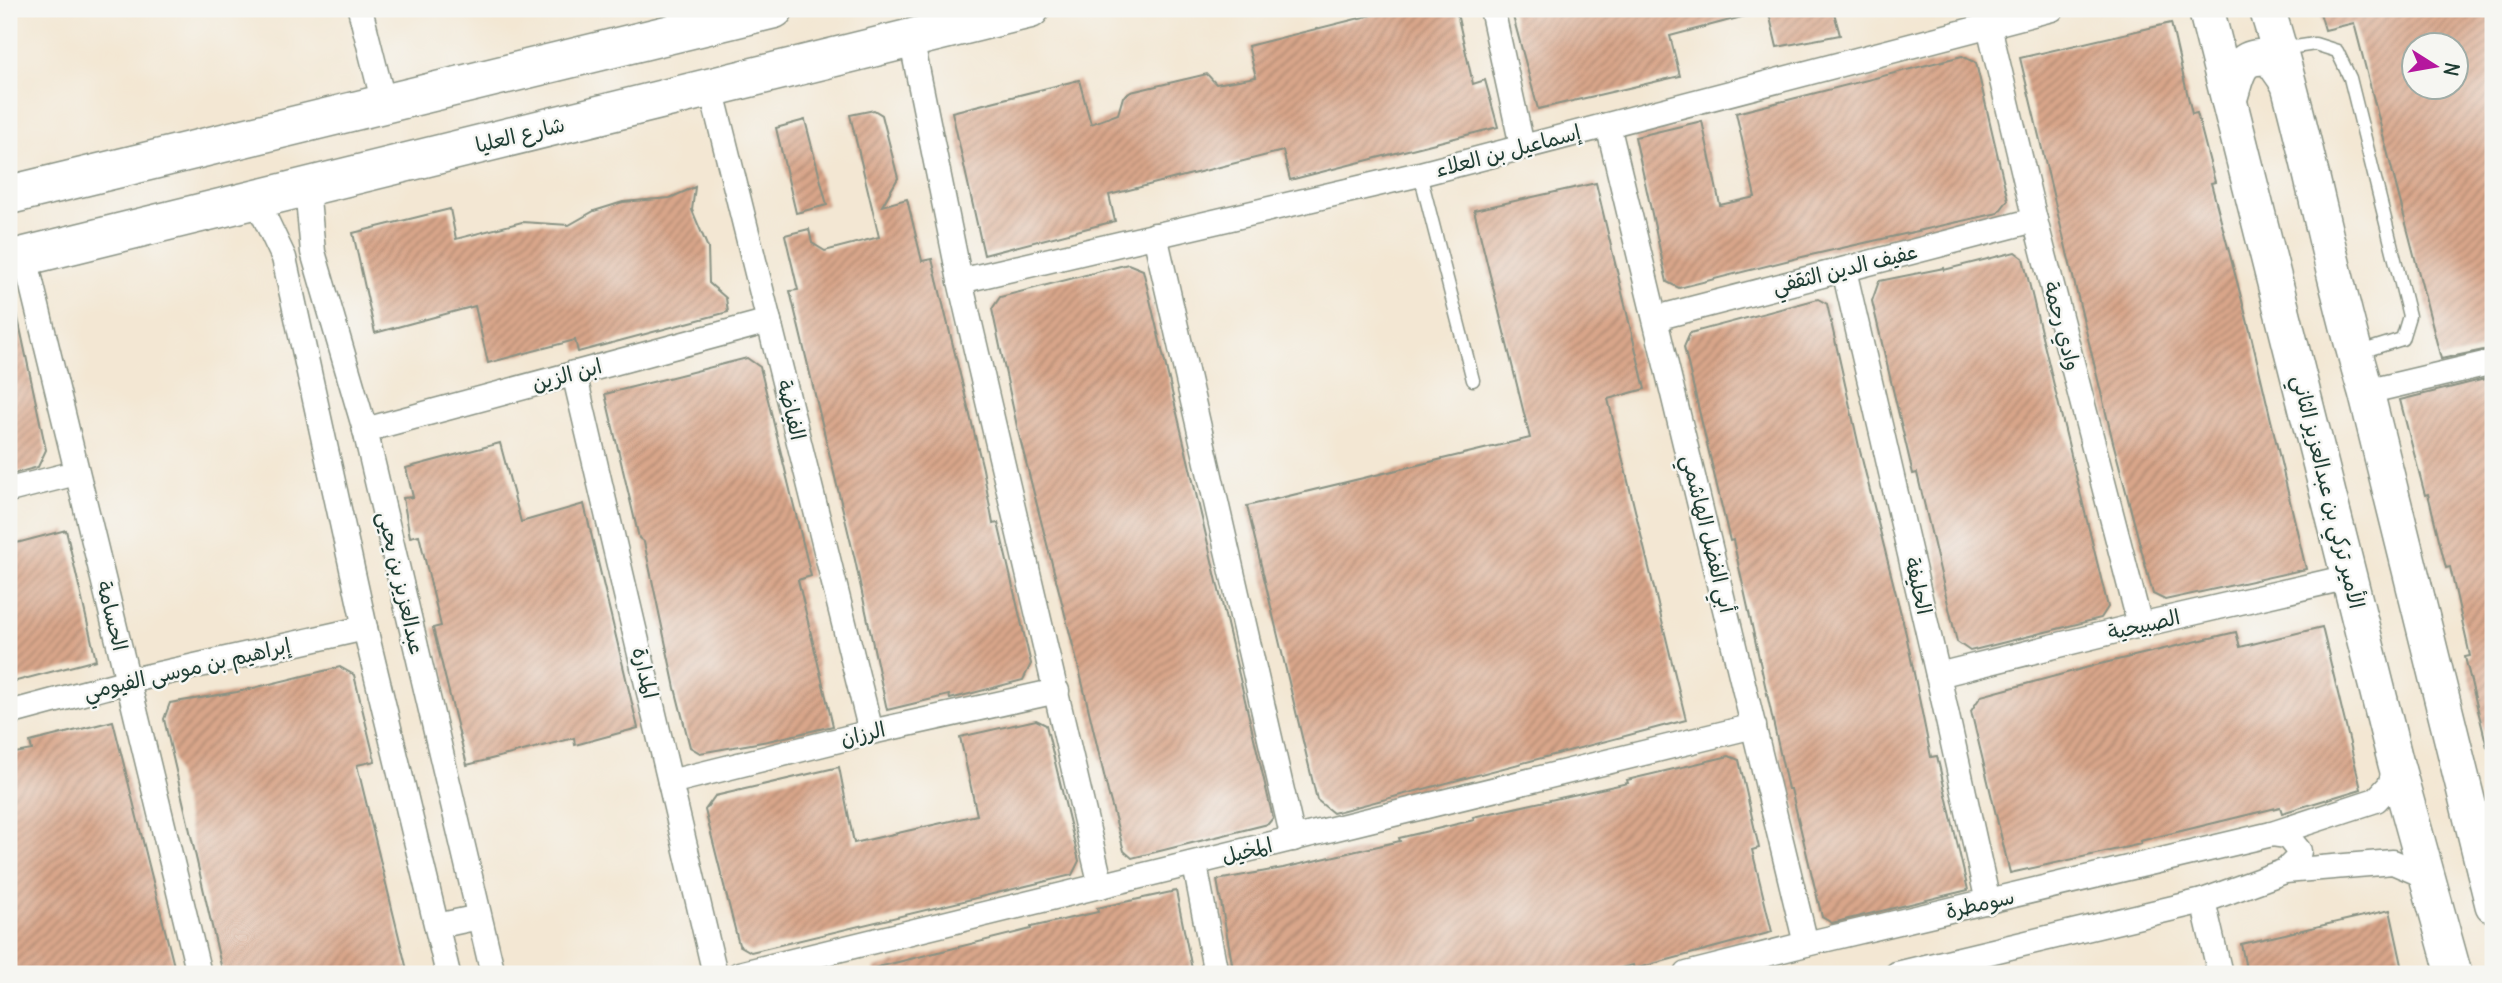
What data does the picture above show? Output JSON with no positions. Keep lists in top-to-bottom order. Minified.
{"streets":{"main road":["شارع العليا"],"street":["إسماعيل بن العلاء","عفيف الدين الثقفي","وادي رحمة","ابن الزين","الفياضة","الأمير تركي بن عبدالعزيز الثاني","أبي الفضل الهاشمي","عبدالعزيز بن يحيى","الحليفة","الحسامة","الصبيحية","إبراهيم بن موسى الفيومي","المدارة","الرزان","المخيل","سومطرة"]},"crossings":[["شارع العليا","الفياضة"],["شارع العليا","عبدالعزيز بن يحيى"],["شارع العليا","الحسامة"],["إسماعيل بن العلاء","وادي رحمة"],["إسماعيل بن العلاء","أبي الفضل الهاشمي"],["عفيف الدين الثقفي","وادي رحمة"],["عفيف الدين الثقفي","أبي الفضل الهاشمي"],["عفيف الدين الثقفي","الحليفة"],["وادي رحمة","الصبيحية"],["ابن الزين","الفياضة"],["ابن الزين","عبدالعزيز بن يحيى"],["ابن الزين","المدارة"],["الفياضة","الرزان"],["الأمير تركي بن عبدالعزيز الثاني","الصبيحية"],["الأمير تركي بن عبدالعزيز الثاني","سومطرة"],["أبي الفضل الهاشمي","المخيل"],["أبي الفضل الهاشمي","سومطرة"],["عبدالعزيز بن يحيى","إبراهيم بن موسى الفيومي"],["الحليفة","الصبيحية"],["الحليفة","سومطرة"],["الحسامة","إبراهيم بن موسى الفيومي"],["المدارة","الرزان"]],"north":"right"}
